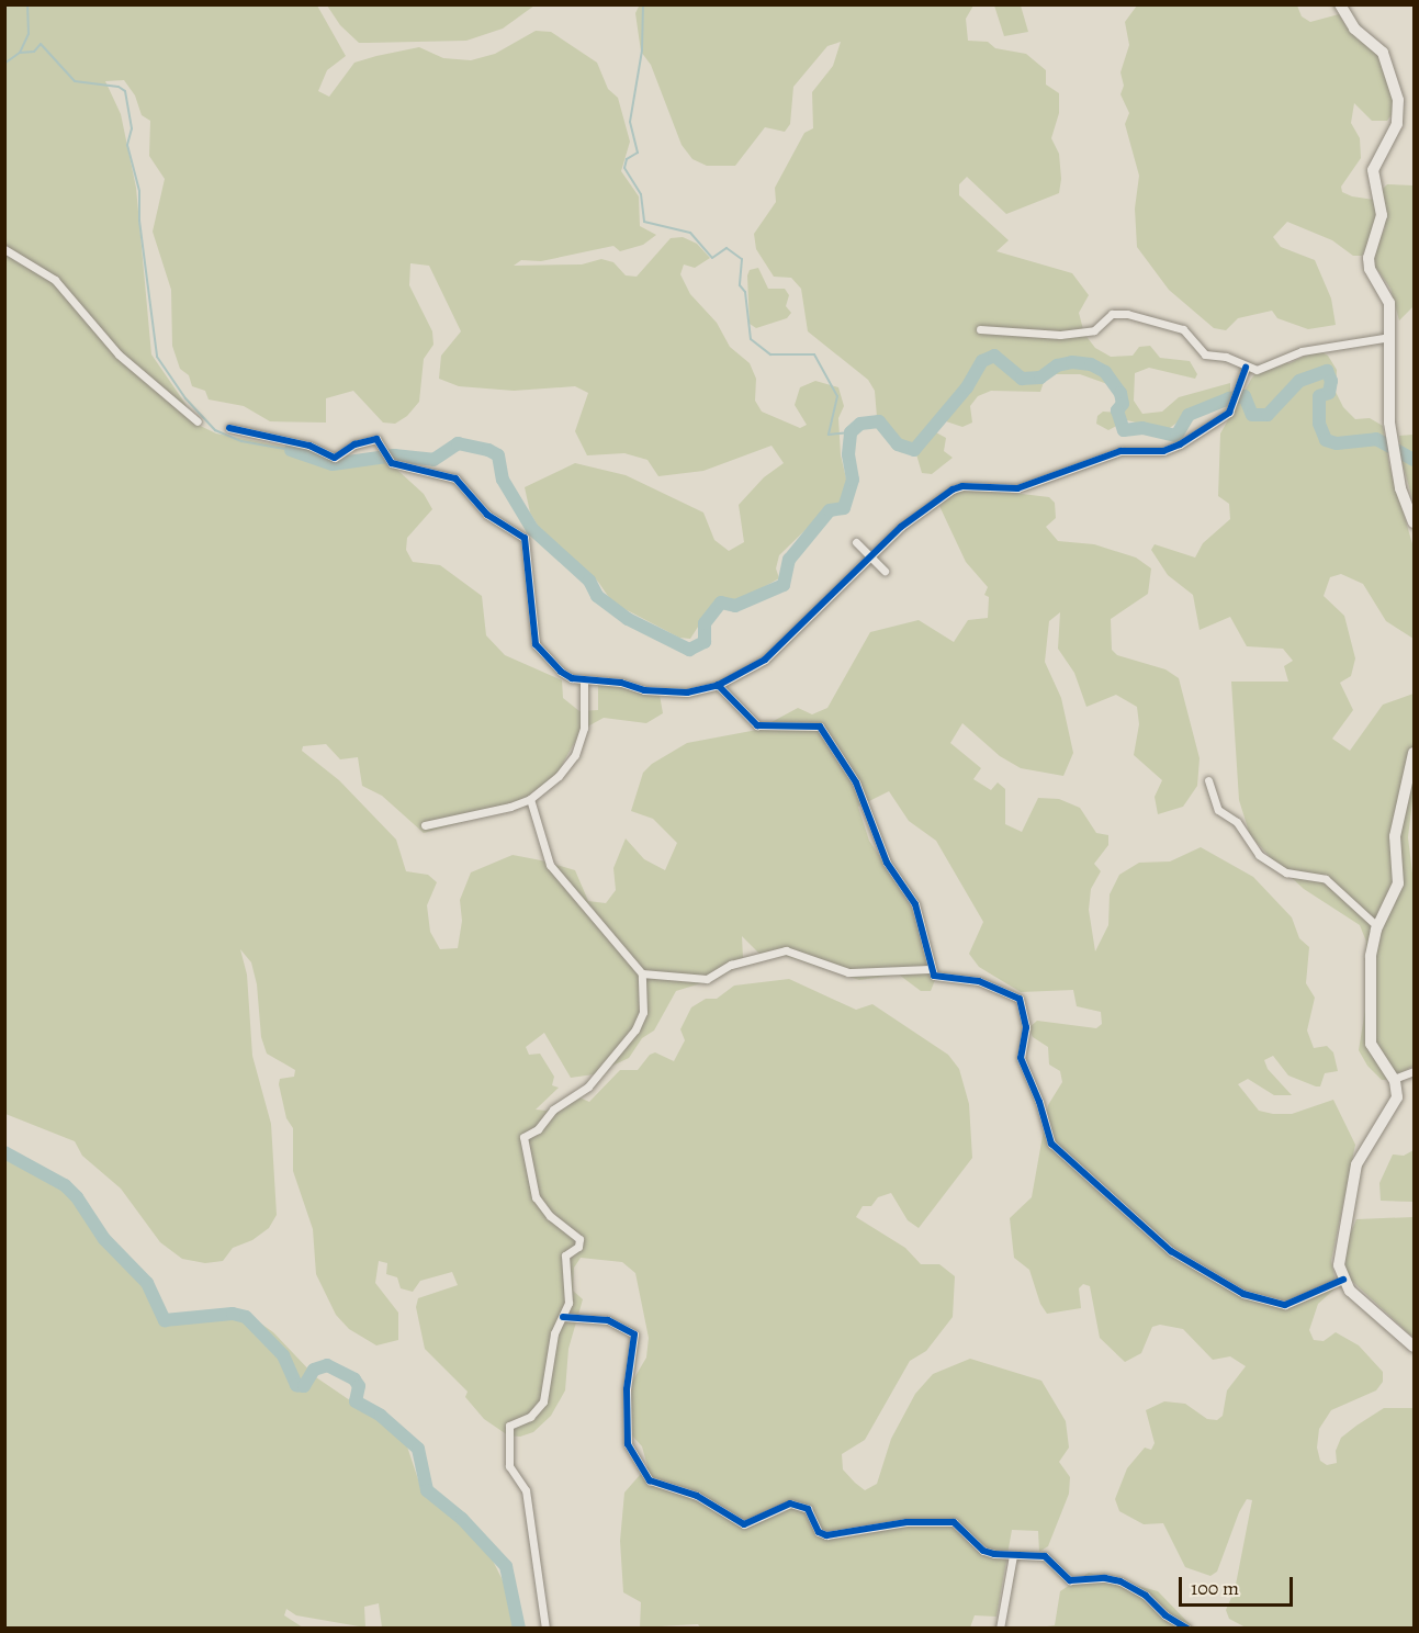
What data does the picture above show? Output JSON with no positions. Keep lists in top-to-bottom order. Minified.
{"scale_bar":"100 m"}
